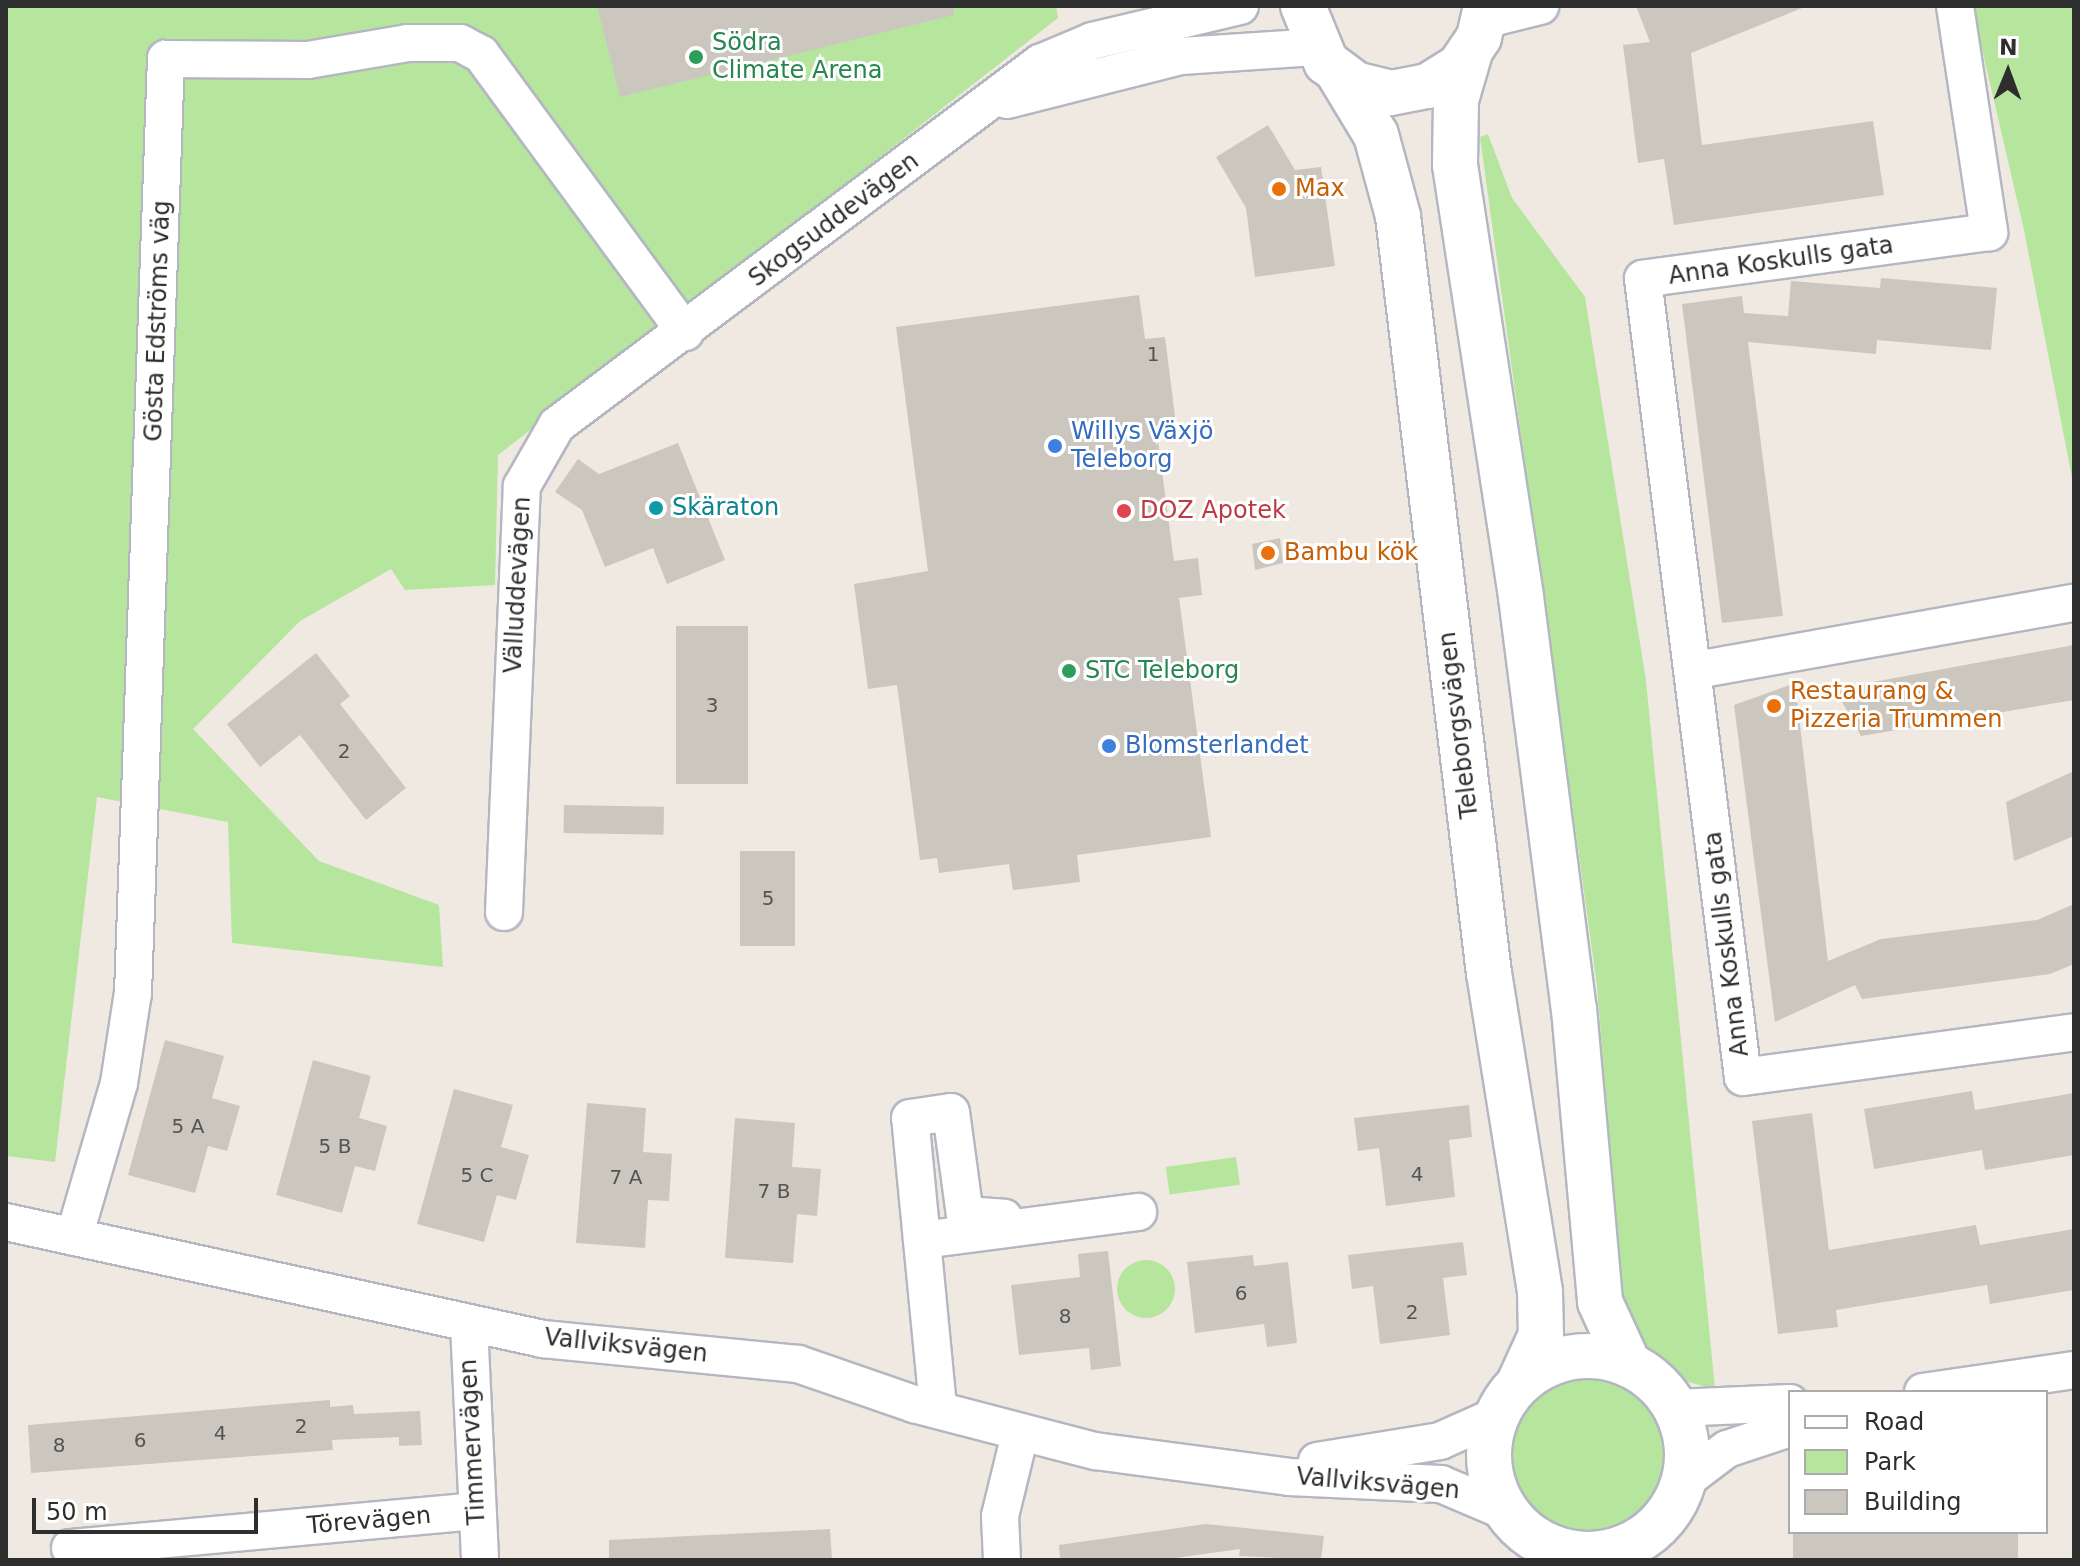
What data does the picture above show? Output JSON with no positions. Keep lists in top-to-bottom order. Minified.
{"streets":{"main road":["Teleborgsvägen"],"street":["Skogsuddevägen","Anna Koskulls gata","Gösta Edströms väg","Välluddevägen","Vallviksvägen","Timmervägen","Törevägen"]},"crossings":[["Skogsuddevägen","Gösta Edströms väg"],["Skogsuddevägen","Välluddevägen"],["Skogsuddevägen","Teleborgsvägen"],["Gösta Edströms väg","Välluddevägen"],["Gösta Edströms väg","Vallviksvägen"],["Teleborgsvägen","Vallviksvägen"],["Vallviksvägen","Timmervägen"],["Timmervägen","Törevägen"]],"places":["Södra Climate Arena","Max","Willys Växjö Teleborg","Skäraton","DOZ Apotek","Bambu kök","STC Teleborg","Restaurang & Pizzeria Trummen","Blomsterlandet"],"house_numbers":["1","3","2","5","5 A","5 B","4","5 C","7 A","7 B","6","2","8","2","4","6","8"],"legend":["Road","Park","Building"],"scale_bar":"50 m","north":"top"}
